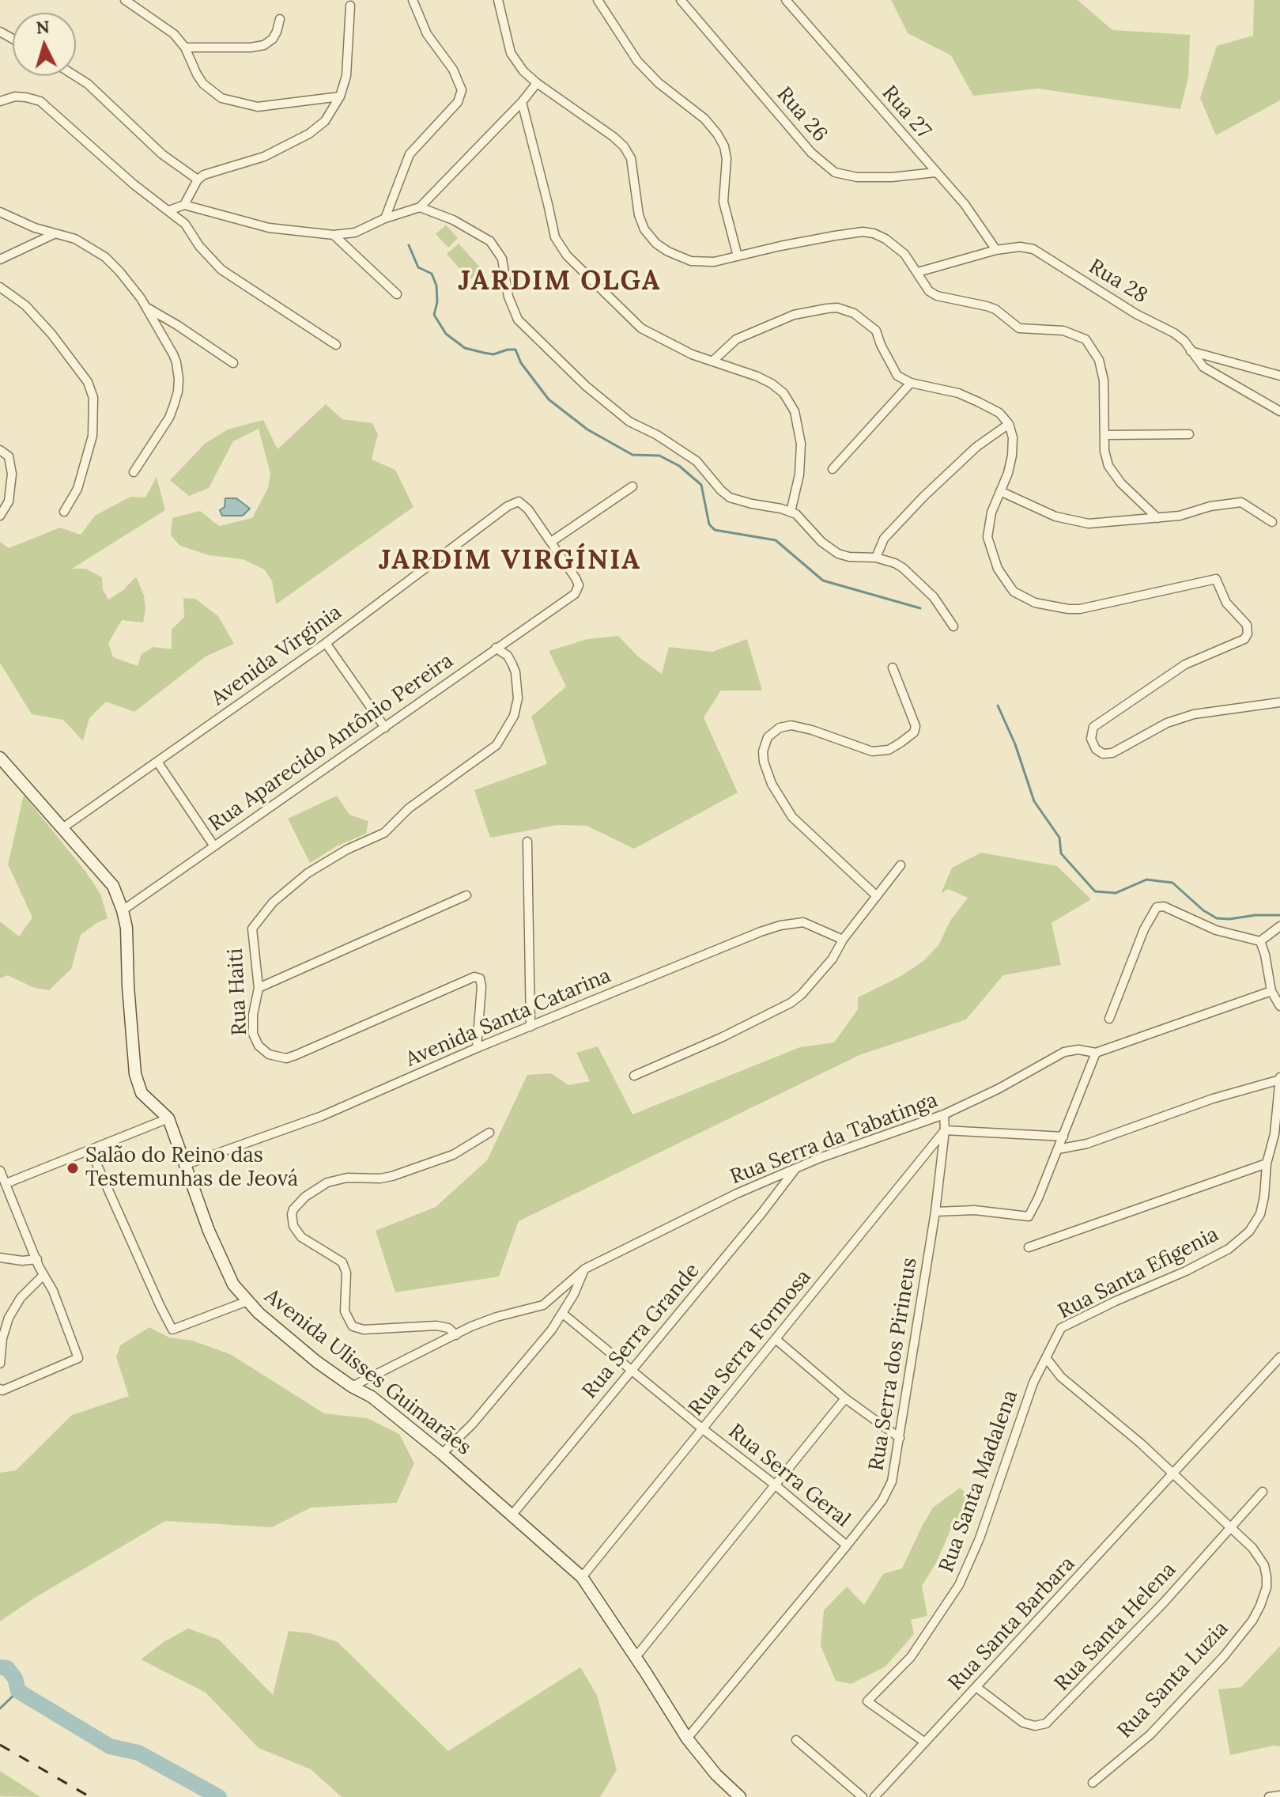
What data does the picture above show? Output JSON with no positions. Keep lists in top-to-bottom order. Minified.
{"streets":{"main road":["Avenida Ulisses Guimarães"],"street":["Rua 27","Rua 26","Rua 28","Avenida Virginia","Rua Aparecido Antônio Pereira","Rua Haiti","Avenida Santa Catarina","Rua Serra da Tabatinga","Rua Santa Efigenia","Rua Serra Grande","Rua Serra Formosa","Rua Serra dos Pirineus","Rua Serra Geral","Rua Santa Madalena","Rua Santa Barbara","Rua Santa Helena","Rua Santa Luzia"]},"crossings":[["Rua 27","Rua 26"],["Rua 27","Rua 28"],["Avenida Virginia","Rua Aparecido Antônio Pereira"],["Avenida Virginia","Avenida Ulisses Guimarães"],["Rua Aparecido Antônio Pereira","Rua Haiti"],["Rua Aparecido Antônio Pereira","Avenida Ulisses Guimarães"],["Rua Haiti","Avenida Santa Catarina"],["Avenida Santa Catarina","Avenida Ulisses Guimarães"],["Rua Serra da Tabatinga","Rua Serra Grande"],["Rua Serra da Tabatinga","Rua Serra dos Pirineus"],["Rua Serra da Tabatinga","Avenida Ulisses Guimarães"],["Rua Santa Efigenia","Rua Santa Madalena"],["Rua Santa Efigenia","Rua Santa Luzia"],["Rua Serra Grande","Avenida Ulisses Guimarães"],["Rua Serra Grande","Rua Serra Geral"],["Rua Serra Formosa","Rua Serra dos Pirineus"],["Rua Serra Formosa","Avenida Ulisses Guimarães"],["Rua Serra Formosa","Rua Serra Geral"],["Rua Serra dos Pirineus","Avenida Ulisses Guimarães"],["Rua Serra dos Pirineus","Rua Serra Geral"],["Rua Santa Madalena","Rua Santa Barbara"],["Rua Santa Madalena","Rua Santa Luzia"],["Rua Santa Barbara","Rua Santa Helena"],["Rua Santa Barbara","Rua Santa Luzia"],["Rua Santa Helena","Rua Santa Luzia"]],"districts":["JARDIM OLGA","JARDIM VIRGÍNIA"],"places":["Salão do Reino das Testemunhas de Jeová"],"north":"top"}
